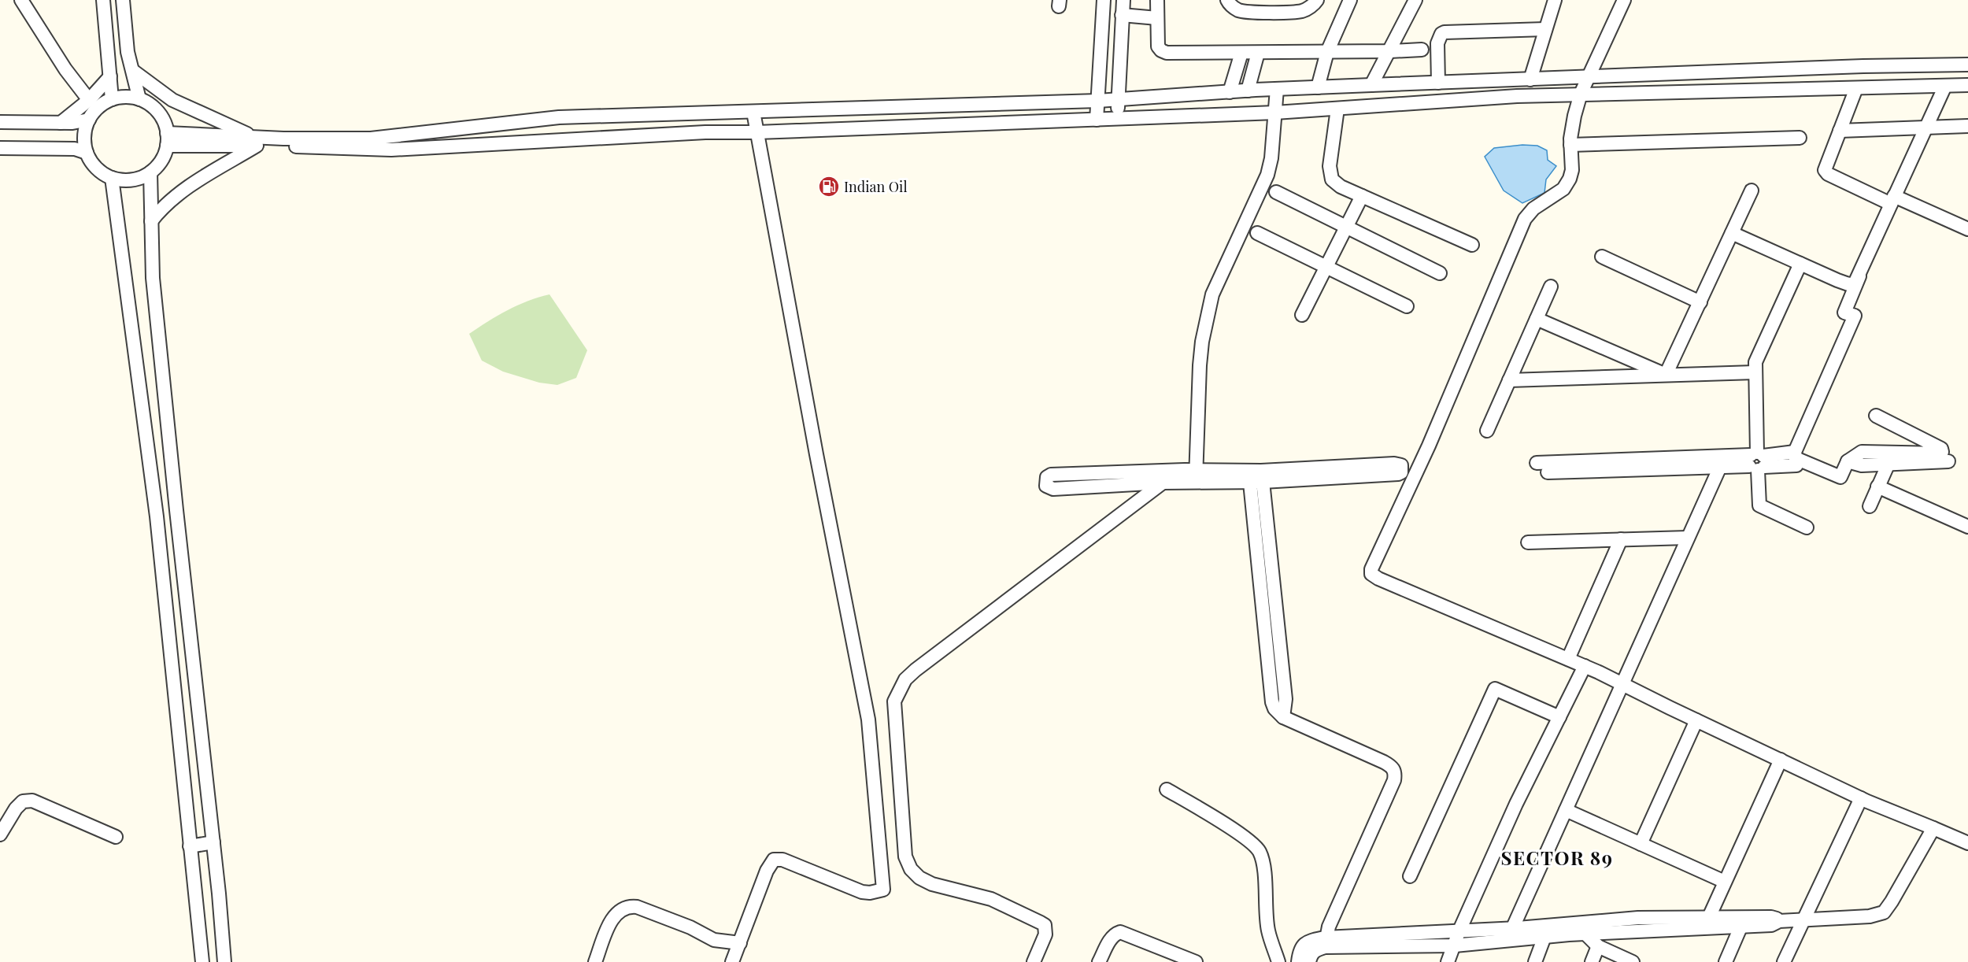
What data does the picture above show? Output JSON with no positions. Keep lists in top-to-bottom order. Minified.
{"districts":["SECTOR 89"],"places":{"fuel station":["Indian Oil"]}}
